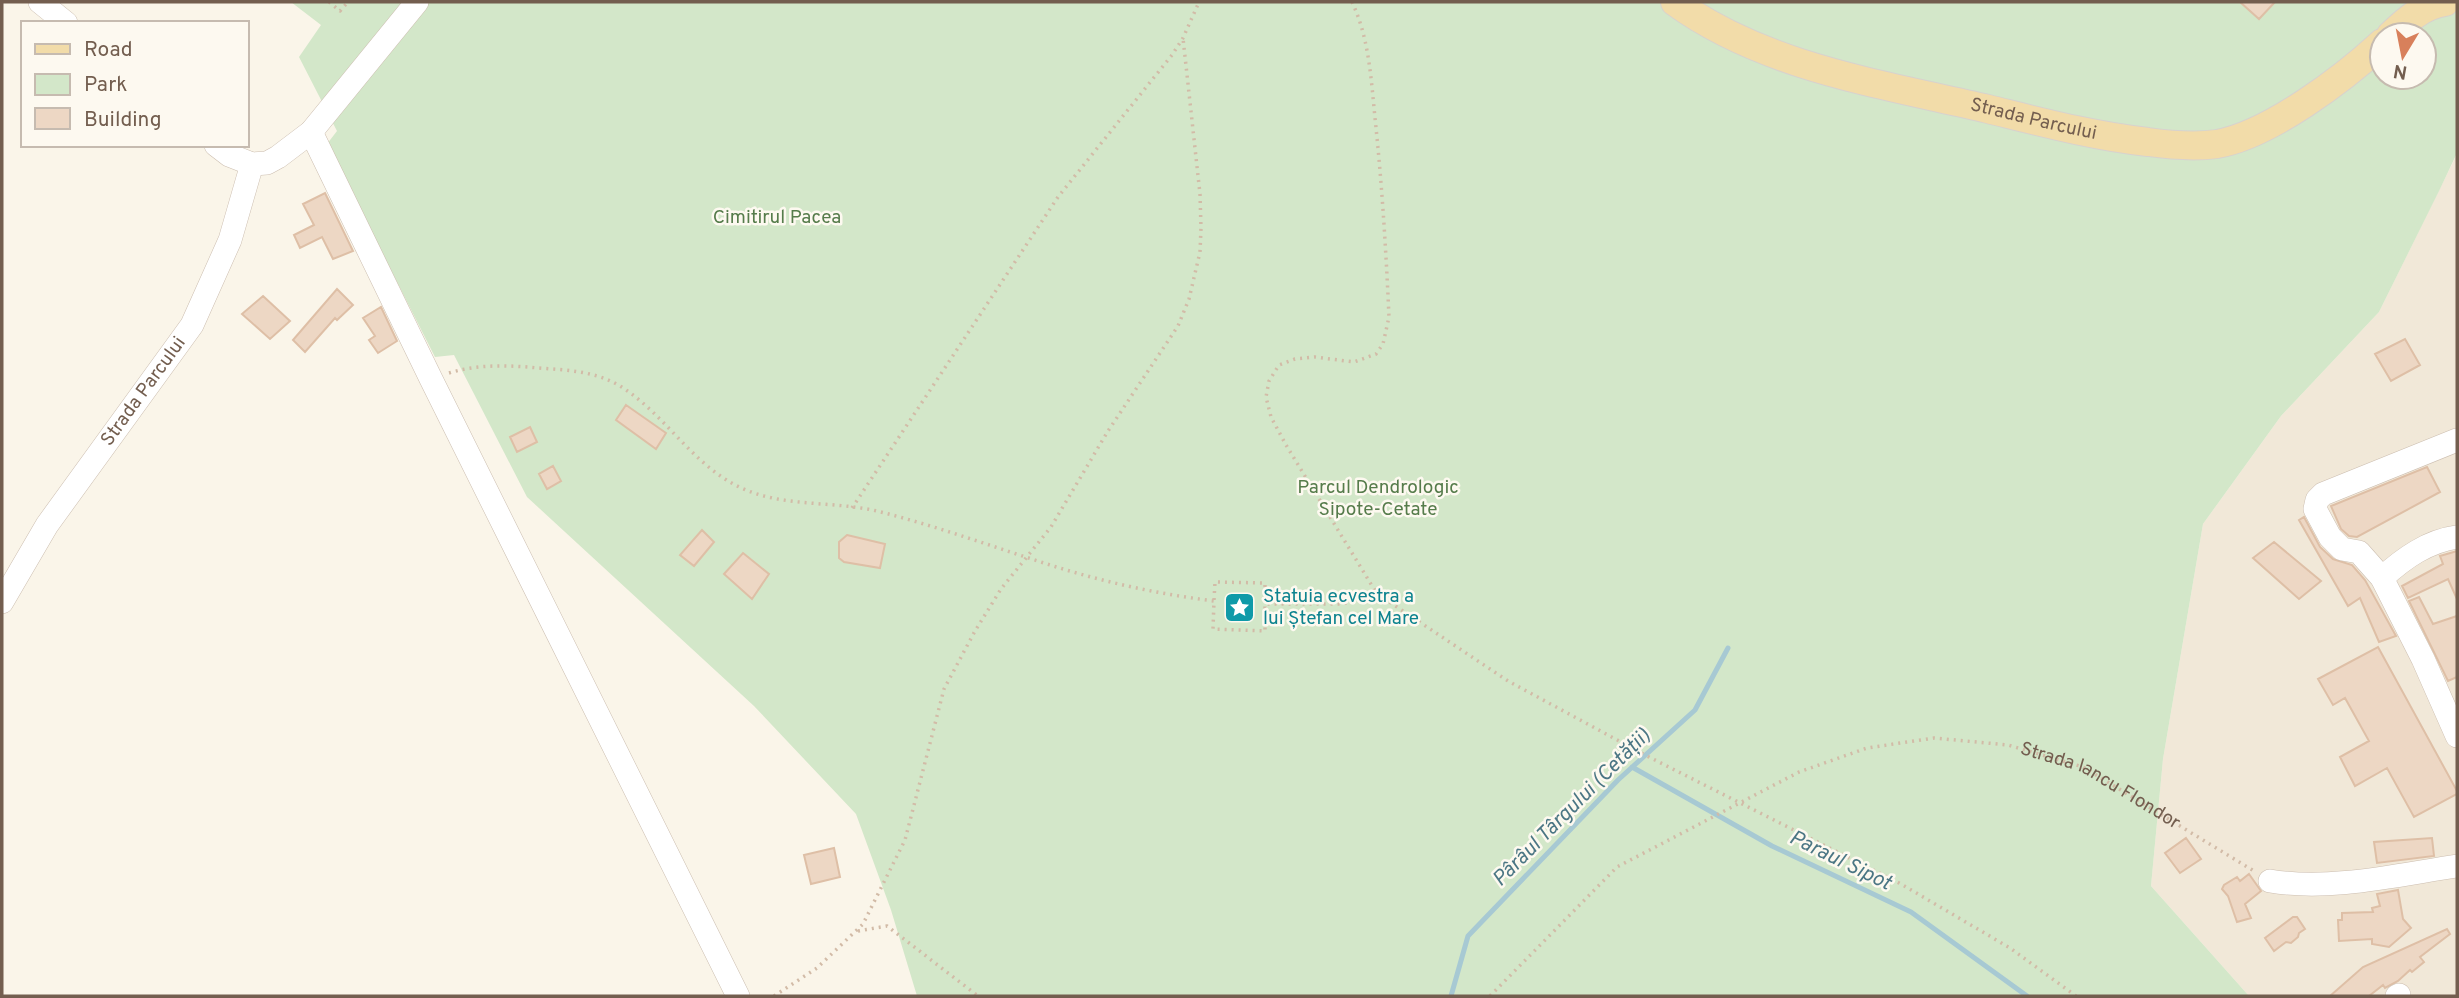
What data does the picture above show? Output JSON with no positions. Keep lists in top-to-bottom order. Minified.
{"streets":{"main road":["Strada Parcului"],"path":["Strada Iancu Flondor"]},"water":["Pârâul Târgului (Cetății)","Paraul Sipot"],"parks":["Cimitirul Pacea","Parcul Dendrologic Sipote-Cetate"],"places":{"place":["Statuia ecvestra a lui Ștefan cel Mare"]},"legend":["Road","Park","Building"],"north":"bottom"}
